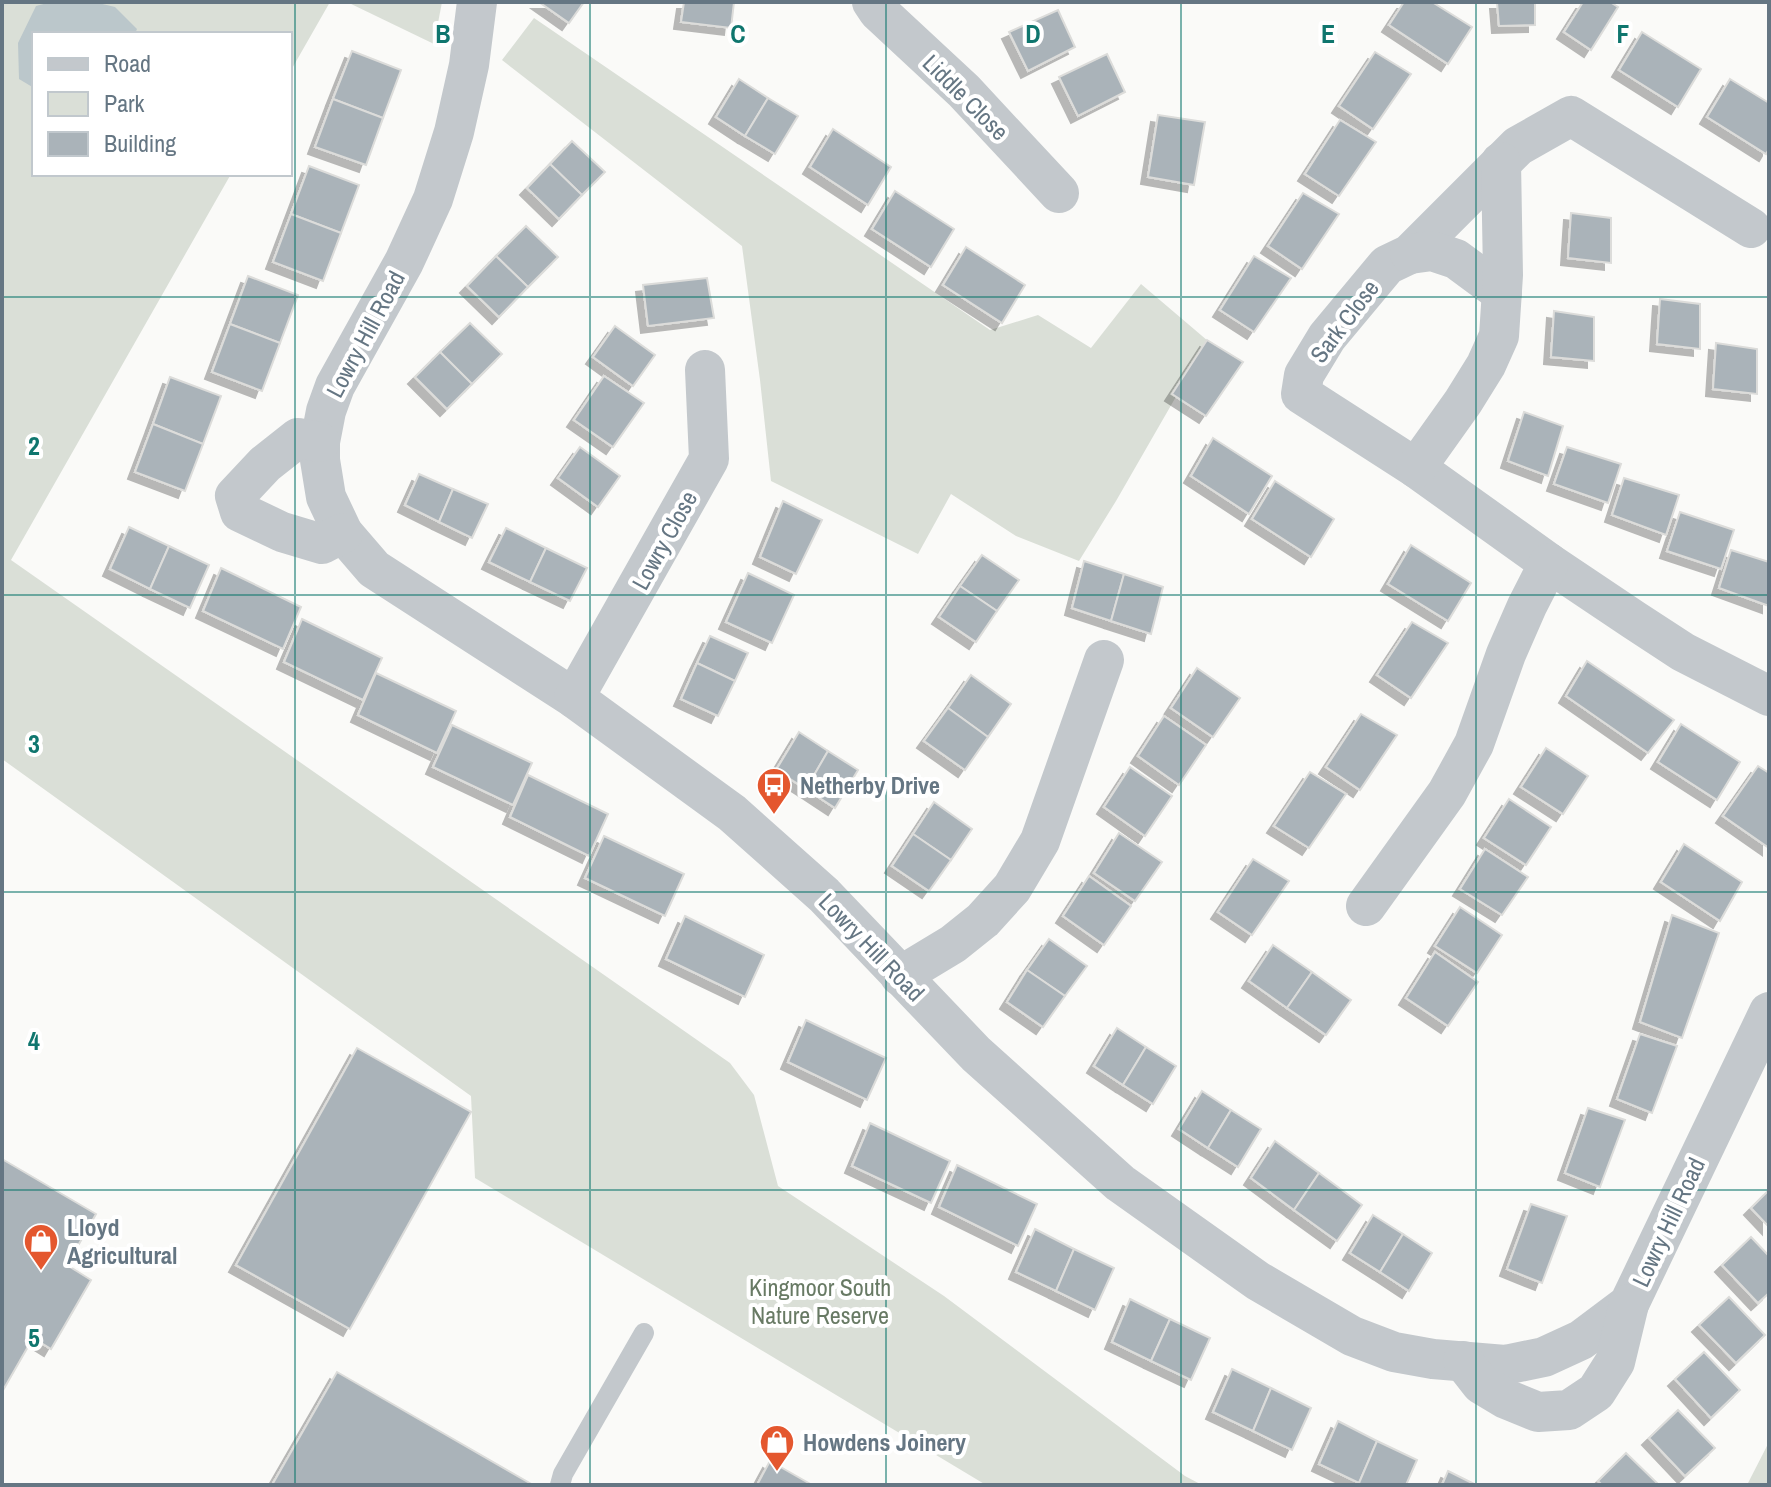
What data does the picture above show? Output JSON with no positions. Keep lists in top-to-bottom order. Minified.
{"streets":{"street":["Liddle Close","Sark Close","Lowry Hill Road","Lowry Close"]},"crossings":[["Lowry Hill Road","Lowry Close"]],"parks":["Kingmoor South Nature Reserve"],"places":{"bus stop":["Netherby Drive"],"shop":["Lloyd Agricultural","Howdens Joinery"]},"legend":["Road","Park","Building"],"grid":{"columns":["B","C","D","E","F"],"rows":["2","3","4","5"]}}
